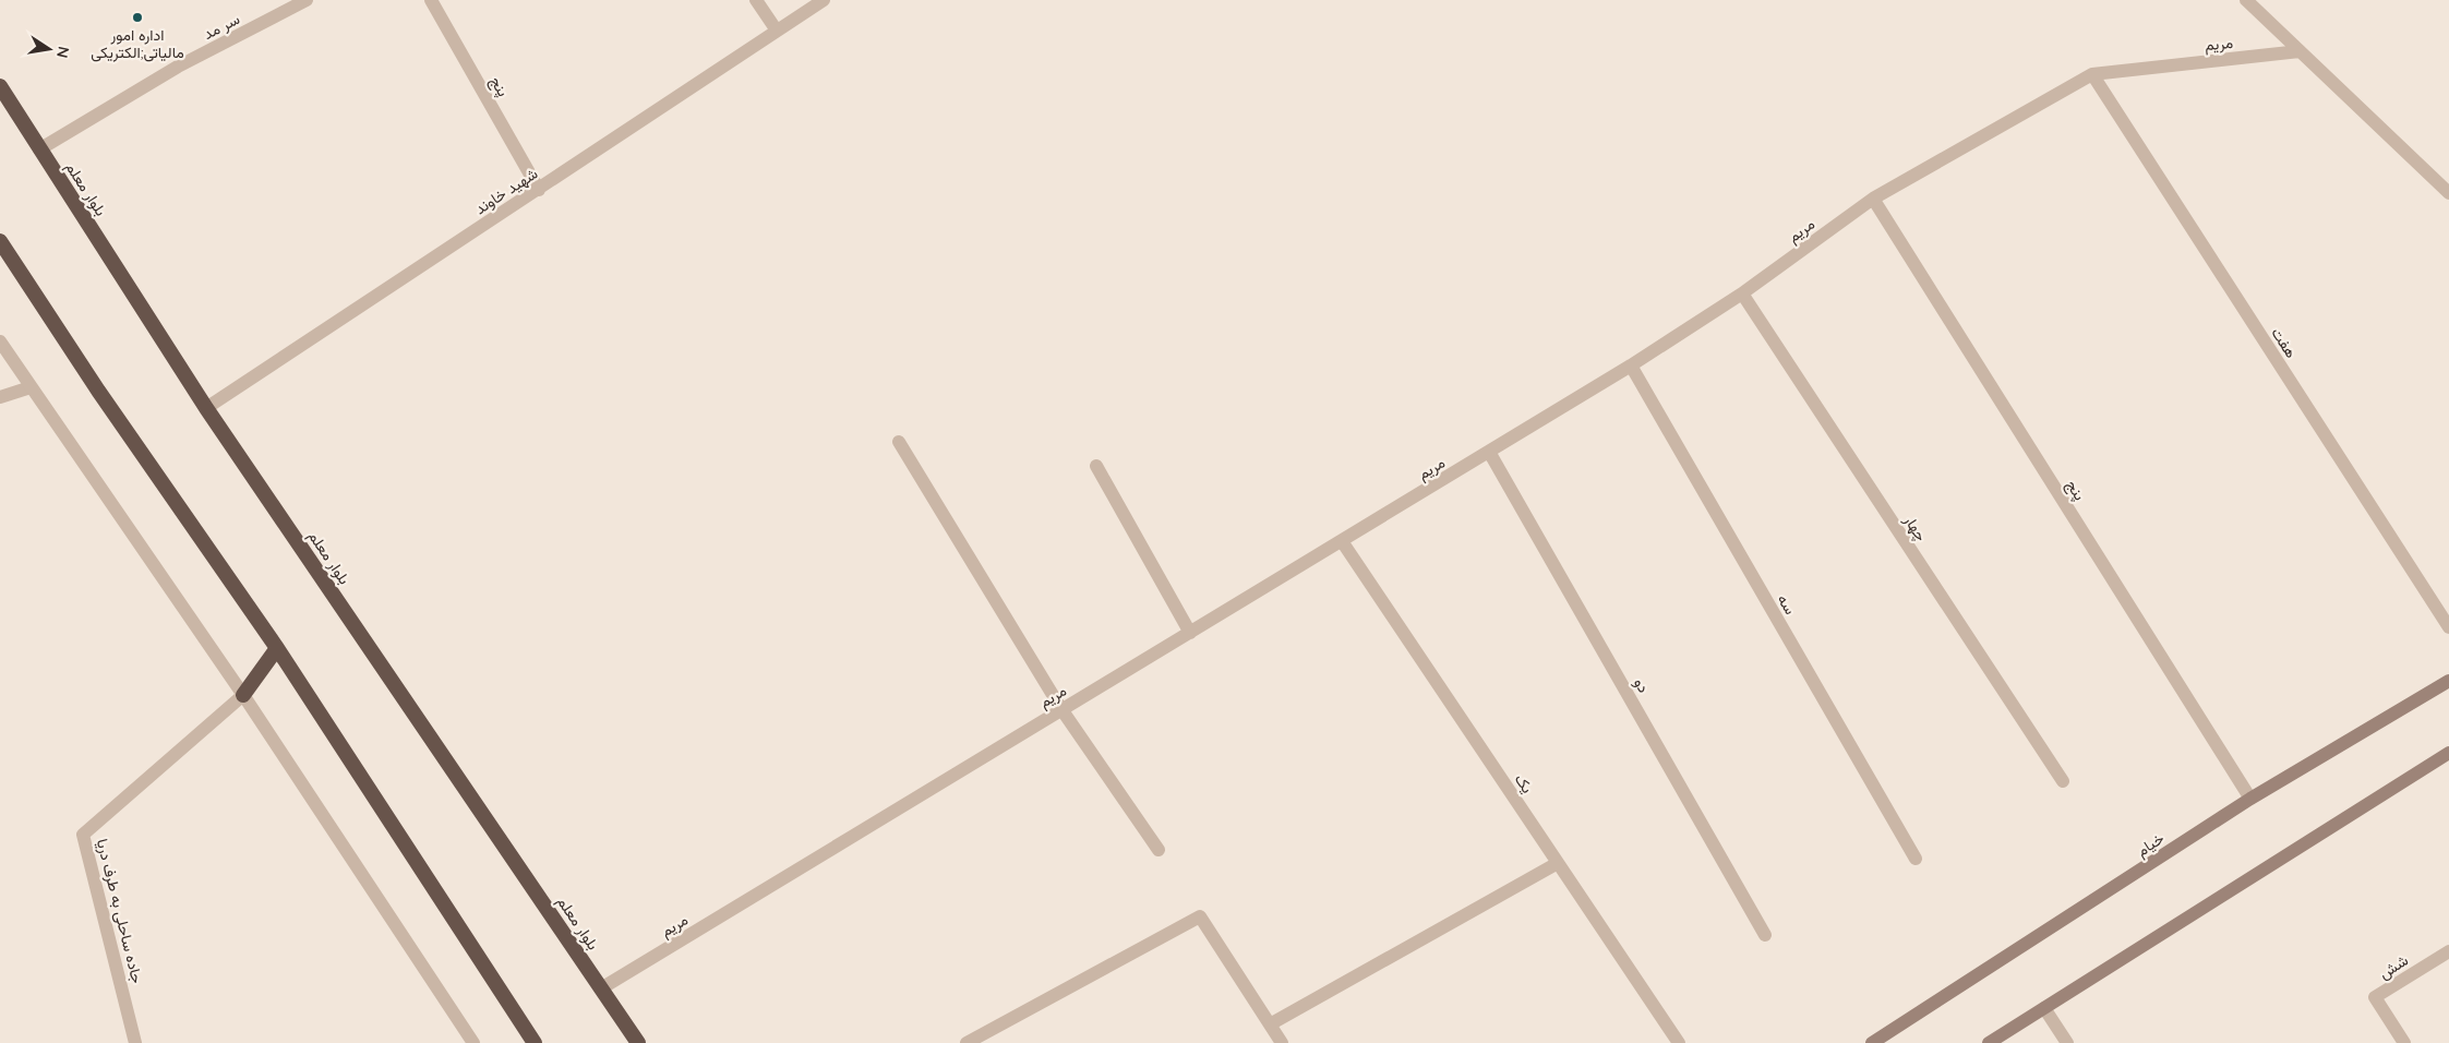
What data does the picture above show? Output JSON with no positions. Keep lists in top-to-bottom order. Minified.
{"streets":{"highway":["بلوار معلم"],"main road":["خیام"],"street":["سر مد","مریم","پنج","شهید خاوند","هفت","چهار","سه","دو","یک","جاده ساحلی به طرف دریا","شش"]},"crossings":[["سر مد","بلوار معلم"],["مریم","پنج"],["مریم","بلوار معلم"],["مریم","هفت"],["مریم","چهار"],["مریم","سه"],["مریم","دو"],["مریم","یک"],["پنج","شهید خاوند"],["پنج","خیام"],["بلوار معلم","شهید خاوند"]],"places":["اداره امور مالیاتی;الکتریکی"],"north":"right"}
